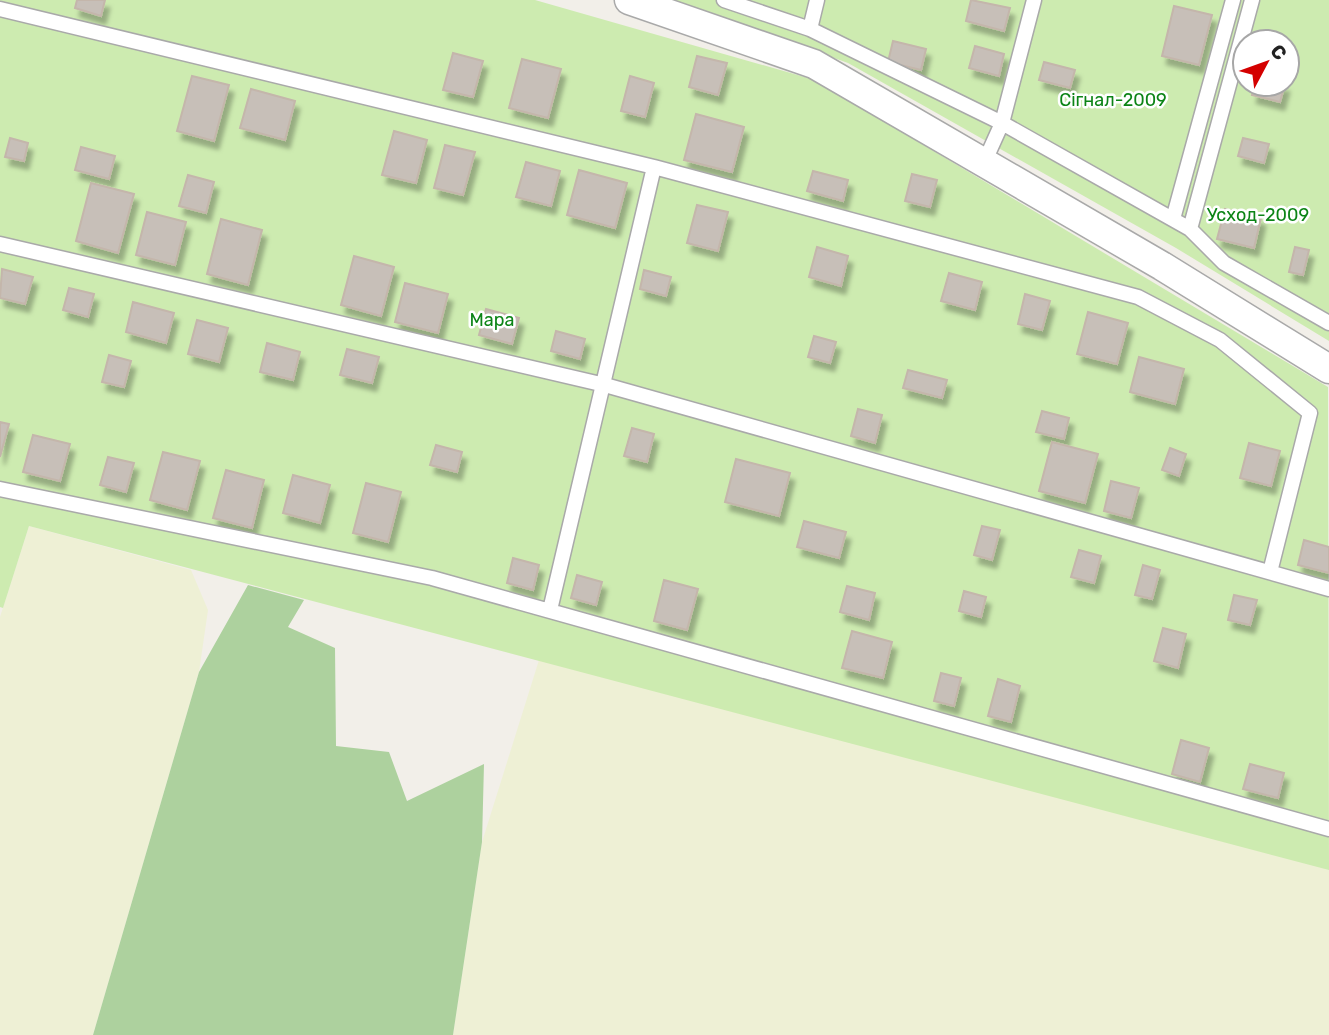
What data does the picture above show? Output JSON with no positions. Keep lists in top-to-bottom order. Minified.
{"parks":["Сігнал-2009","Усход-2009","Мара"],"north":"top right"}
